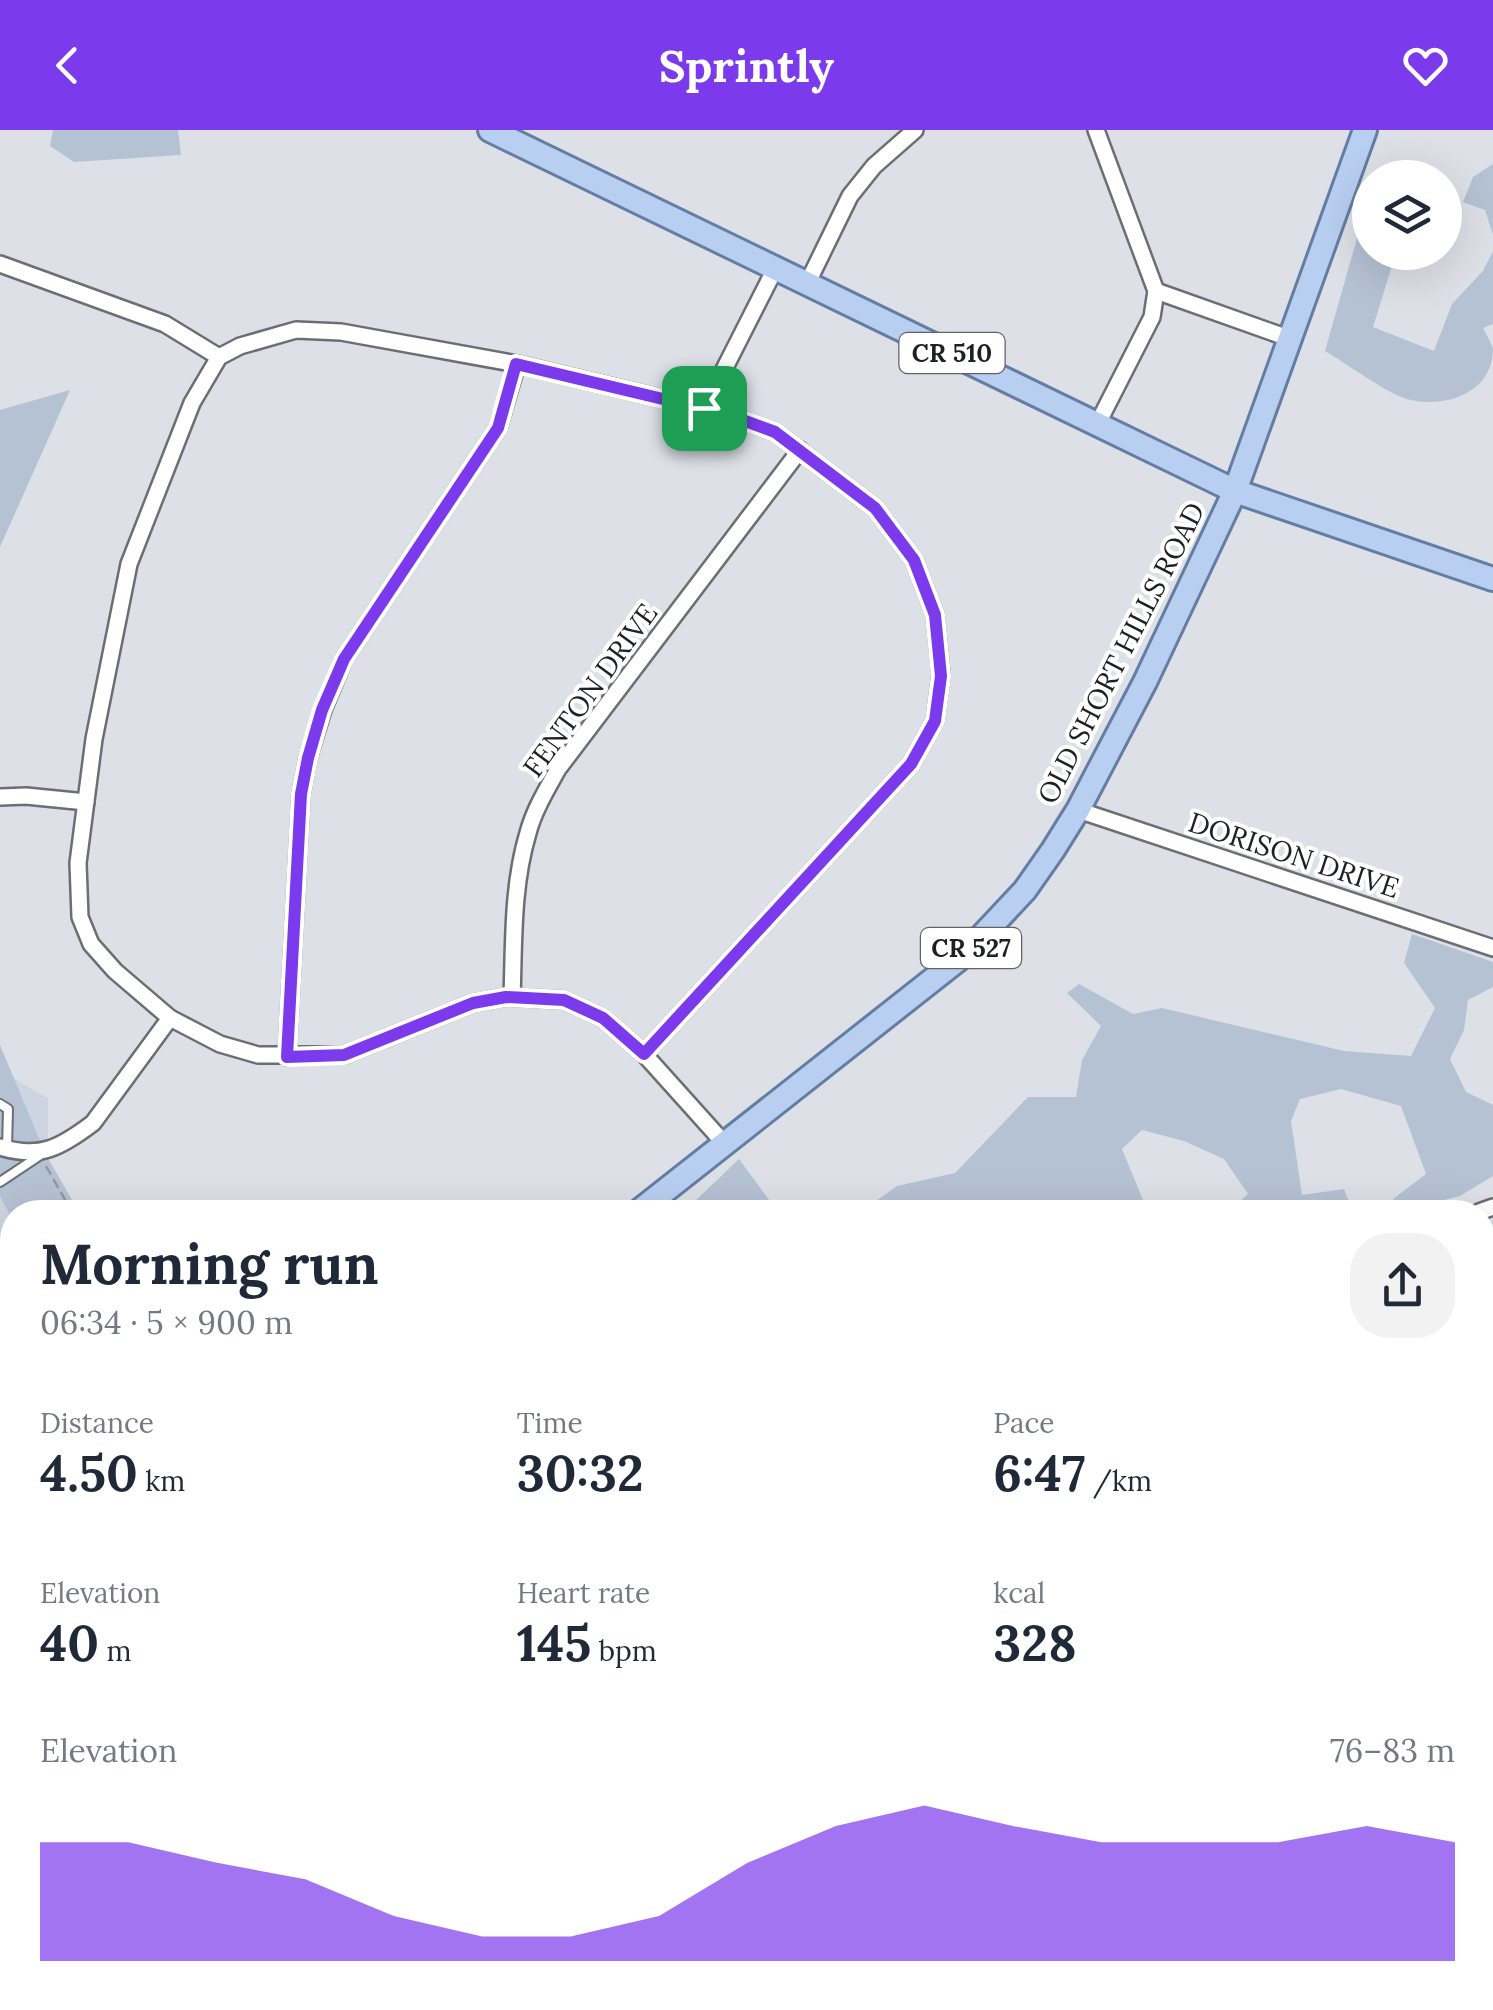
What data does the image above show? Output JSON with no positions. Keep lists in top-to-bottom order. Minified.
{"streets":{"main road":["CR 510","OLD SHORT HILLS ROAD","CR 527"],"street":["FENTON DRIVE","DORISON DRIVE"]},"crossings":[["CR 510","OLD SHORT HILLS ROAD"],["OLD SHORT HILLS ROAD","DORISON DRIVE"]],"page":{"header":"Sprintly","heading":["Morning run","06:34 · 5 × 900 m"],"stats":[["Distance","4.50 km"],["Time","30:32"],["Pace","6:47 /km"],["Elevation","40 m"],["Heart rate","145 bpm"],["kcal","328"]],"chart":["Elevation","76–83 m"]}}
